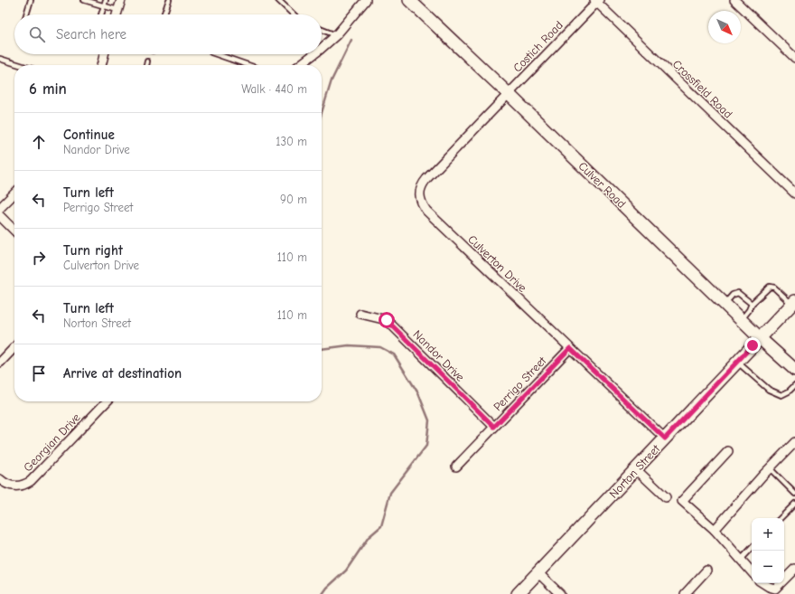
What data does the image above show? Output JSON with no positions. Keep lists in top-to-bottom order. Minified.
{"streets":{"main road":["Culver Road","Norton Street"],"street":["Costich Road","Crossfield Road","Culverton Drive","Nandor Drive","Perrigo Street","Georgian Drive"]},"crossings":[["Costich Road","Crossfield Road"],["Costich Road","Culver Road"],["Costich Road","Culverton Drive"],["Culver Road","Culverton Drive"],["Culver Road","Norton Street"],["Culverton Drive","Perrigo Street"],["Culverton Drive","Norton Street"],["Nandor Drive","Perrigo Street"]],"north":"bottom right","page":{"search":"Search here","heading":["6 min","Walk · 440 m"],"list":[["Continue","Nandor Drive","130 m"],["Turn left","Perrigo Street","90 m"],["Turn right","Culverton Drive","110 m"],["Turn left","Norton Street","110 m"],"Arrive at destination"],"map_buttons":["+","−"]}}
